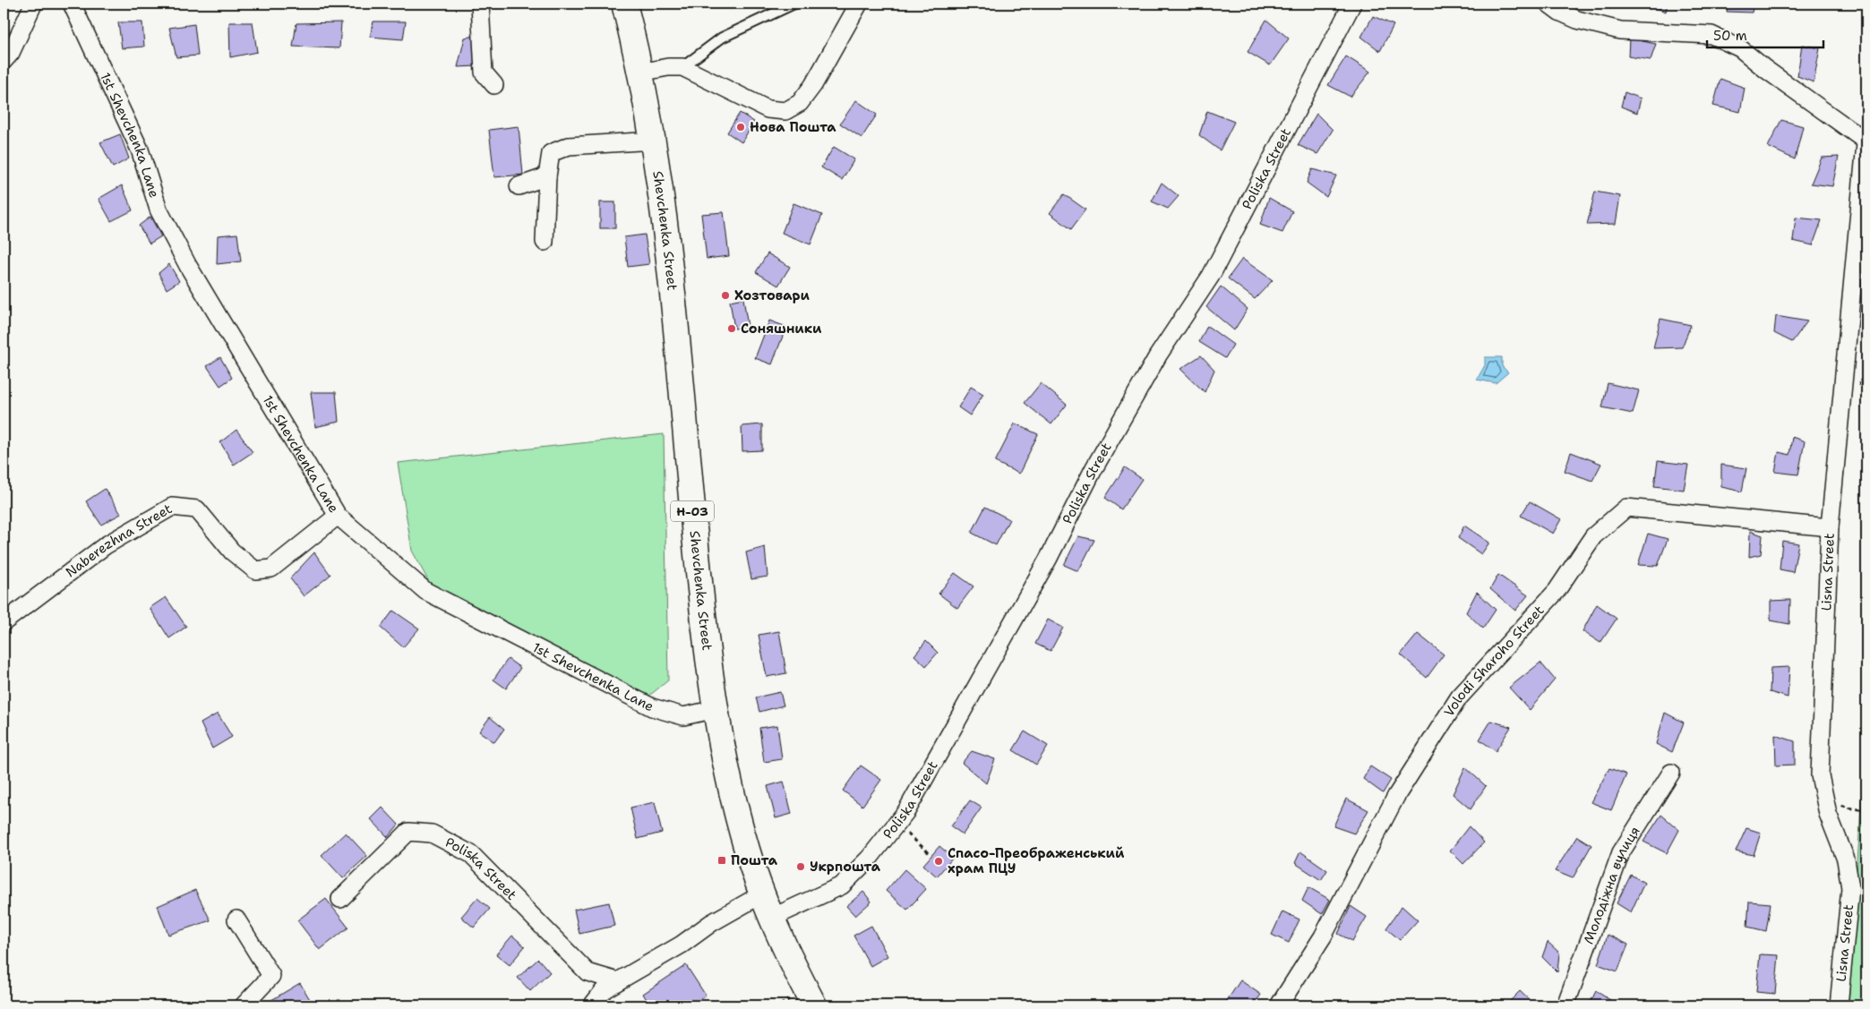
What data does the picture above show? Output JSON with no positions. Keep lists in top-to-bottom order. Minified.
{"streets":{"main road":["Shevchenka Street","Н-03"],"street":["1st Shevchenka Lane","Poliska Street","Naberezhna Street","Lisna Street","Volodi Sharoho Street","Молодіжна вулиця"]},"crossings":[["1st Shevchenka Lane","Shevchenka Street"],["1st Shevchenka Lane","Naberezhna Street"],["Poliska Street","Shevchenka Street"],["Lisna Street","Volodi Sharoho Street"]],"places":{"other":["Нова Пошта","Хозтовари","Соняшники","Спасо-Преображенський храм ПЦУ","Укрпошта"],"transit":["Пошта"]},"scale_bar":"50 m"}
